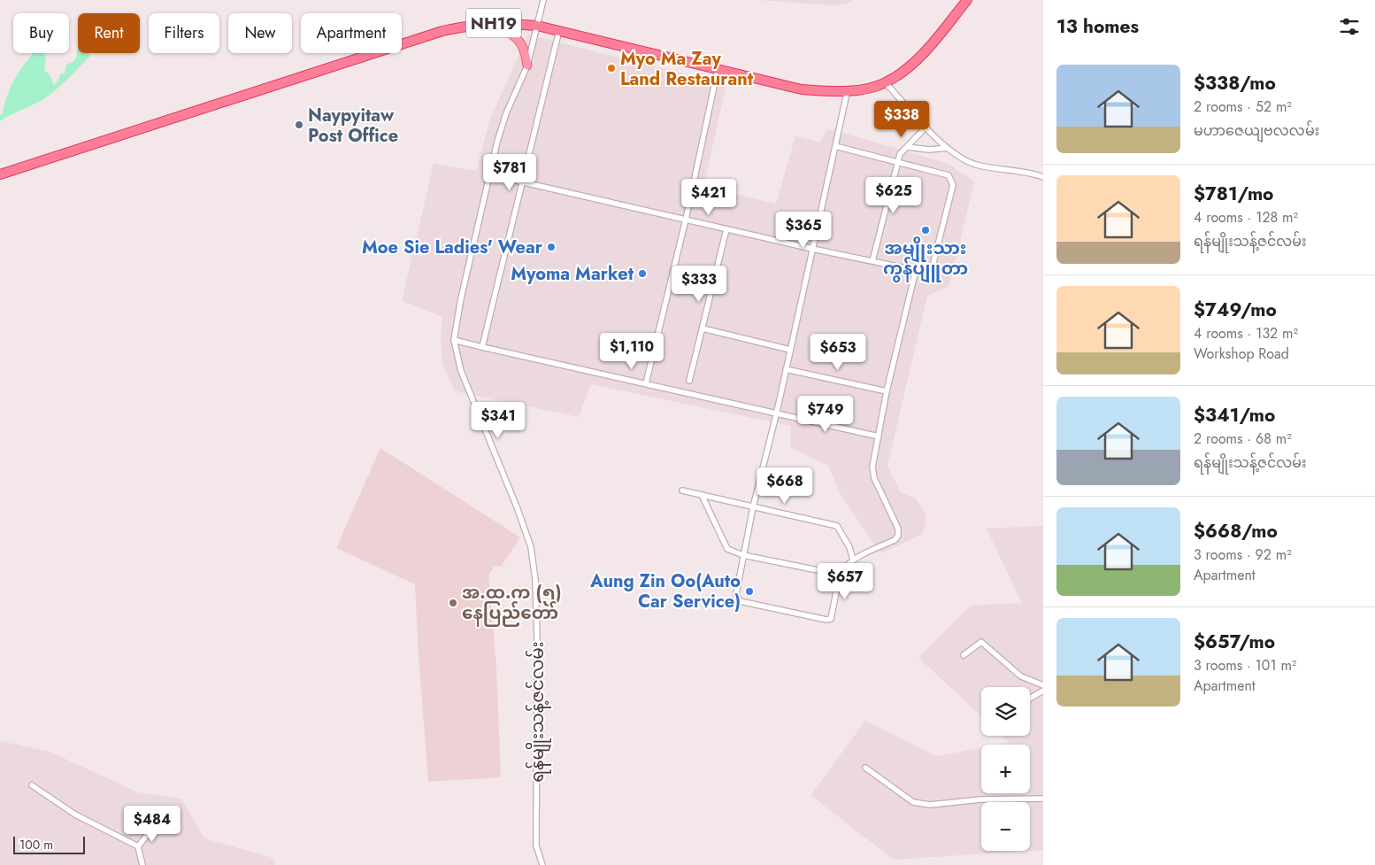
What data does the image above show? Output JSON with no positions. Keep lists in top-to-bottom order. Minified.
{"streets":{"highway":["NH19"],"street":["ရန်မျိုးသန့်ဇင်လမ်း"]},"crossings":[["NH19","ရန်မျိုးသန့်ဇင်လမ်း"]],"places":["Myo Ma Zay Land Restaurant","Naypyitaw Post Office","အမျိုးသား ကွန်ပျူတာ","Moe Sie Ladies' Wear","Myoma Market","Aung Zin Oo(Auto Car Service)","အ.ထ.က (၅) နေပြည်တော်"],"scale_bar":"100 m","page":{"heading":"13 homes","chip":["Buy","Rent","Filters","New","Apartment"],"list":[{"name":"$338/mo","note":"2 rooms · 52 m² · မဟာဇေယျဗလလမ်း"},{"name":"$781/mo","note":"4 rooms · 128 m² · ရန်မျိုးသန့်ဇင်လမ်း"},{"name":"$749/mo","note":"4 rooms · 132 m² · Workshop Road"},{"name":"$341/mo","note":"2 rooms · 68 m² · ရန်မျိုးသန့်ဇင်လမ်း"},{"name":"$668/mo","note":"3 rooms · 92 m² · Apartment"},{"name":"$657/mo","note":"3 rooms · 101 m² · Apartment"}],"price":["$338","$781","$625","$421","$365","$333","$1,110","$653","$749","$341","$668","$657","$484"],"map_buttons":["+","−"],"scale":"100 m"}}
